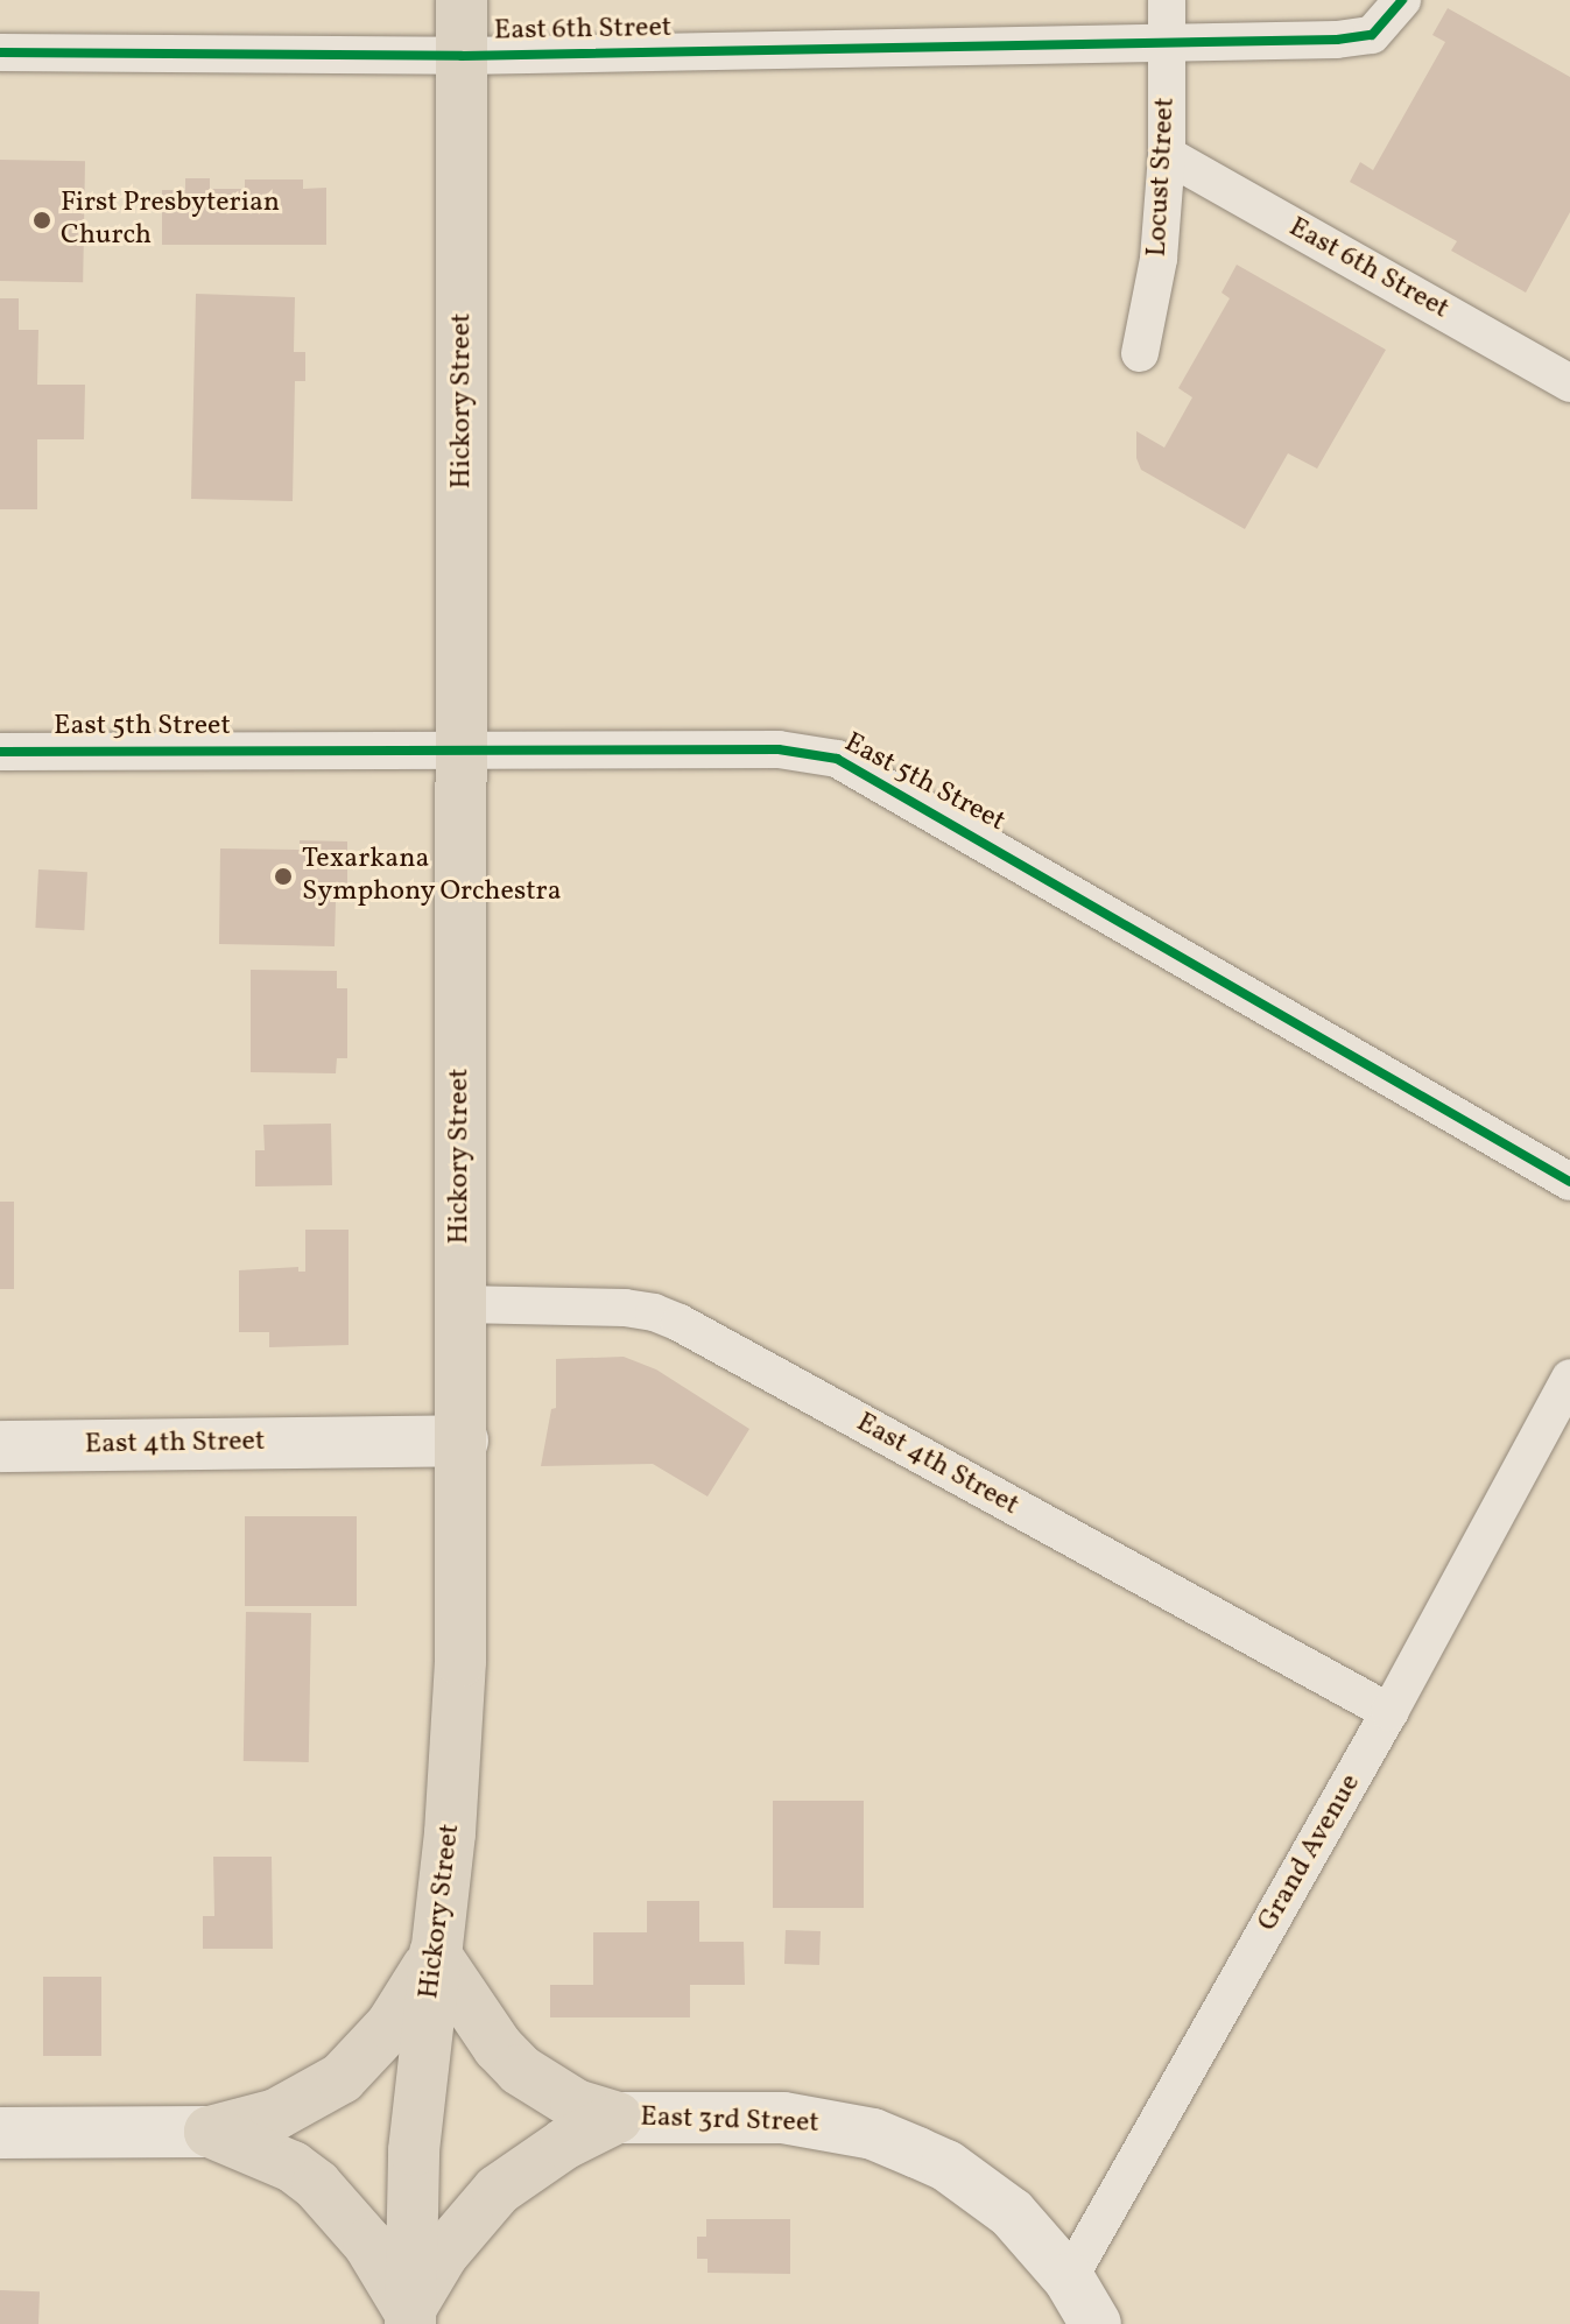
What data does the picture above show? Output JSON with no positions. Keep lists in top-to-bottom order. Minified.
{"streets":{"main road":["Hickory Street"],"street":["East 6th Street","Locust Street","East 5th Street","East 4th Street","Grand Avenue","East 3rd Street"]},"crossings":[["East 6th Street","Locust Street"],["East 6th Street","Hickory Street"],["Hickory Street","East 5th Street"],["Hickory Street","East 4th Street"],["East 4th Street","Grand Avenue"],["Grand Avenue","East 3rd Street"]],"places":["First Presbyterian Church","Texarkana Symphony Orchestra"]}
